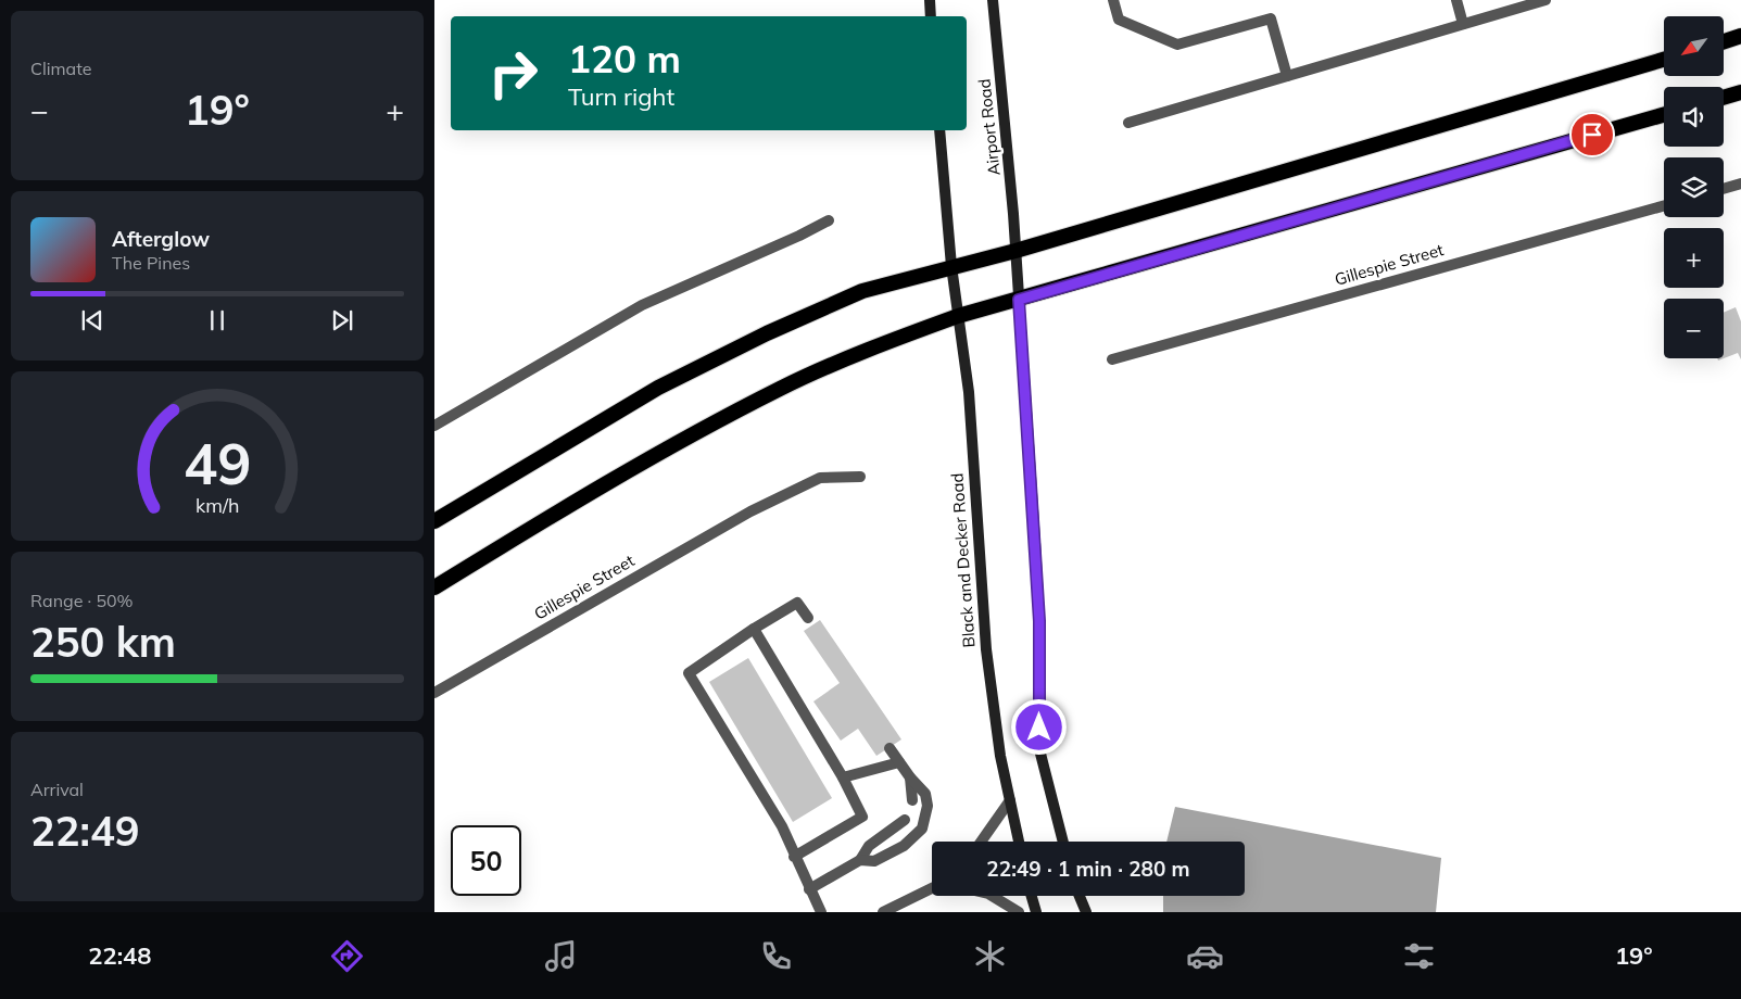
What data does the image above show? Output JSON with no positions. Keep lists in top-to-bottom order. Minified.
{"streets":{"main road":["Airport Road","Black and Decker Road"],"street":["Gillespie Street"]},"north":"bottom left","page":{"tile":["Climate",["Range · 50%","250 km"],["Arrival","22:49"]],"map_buttons":["+","−"],"turn":["120 m","Turn right"],"heat":["−","19°","+"],"song":["Afterglow","The Pines"],"limit":"50","trip":"22:49 · 1 min · 280 m","tabs":["22:48","19°"],"gauge":["49","km/h"]}}
